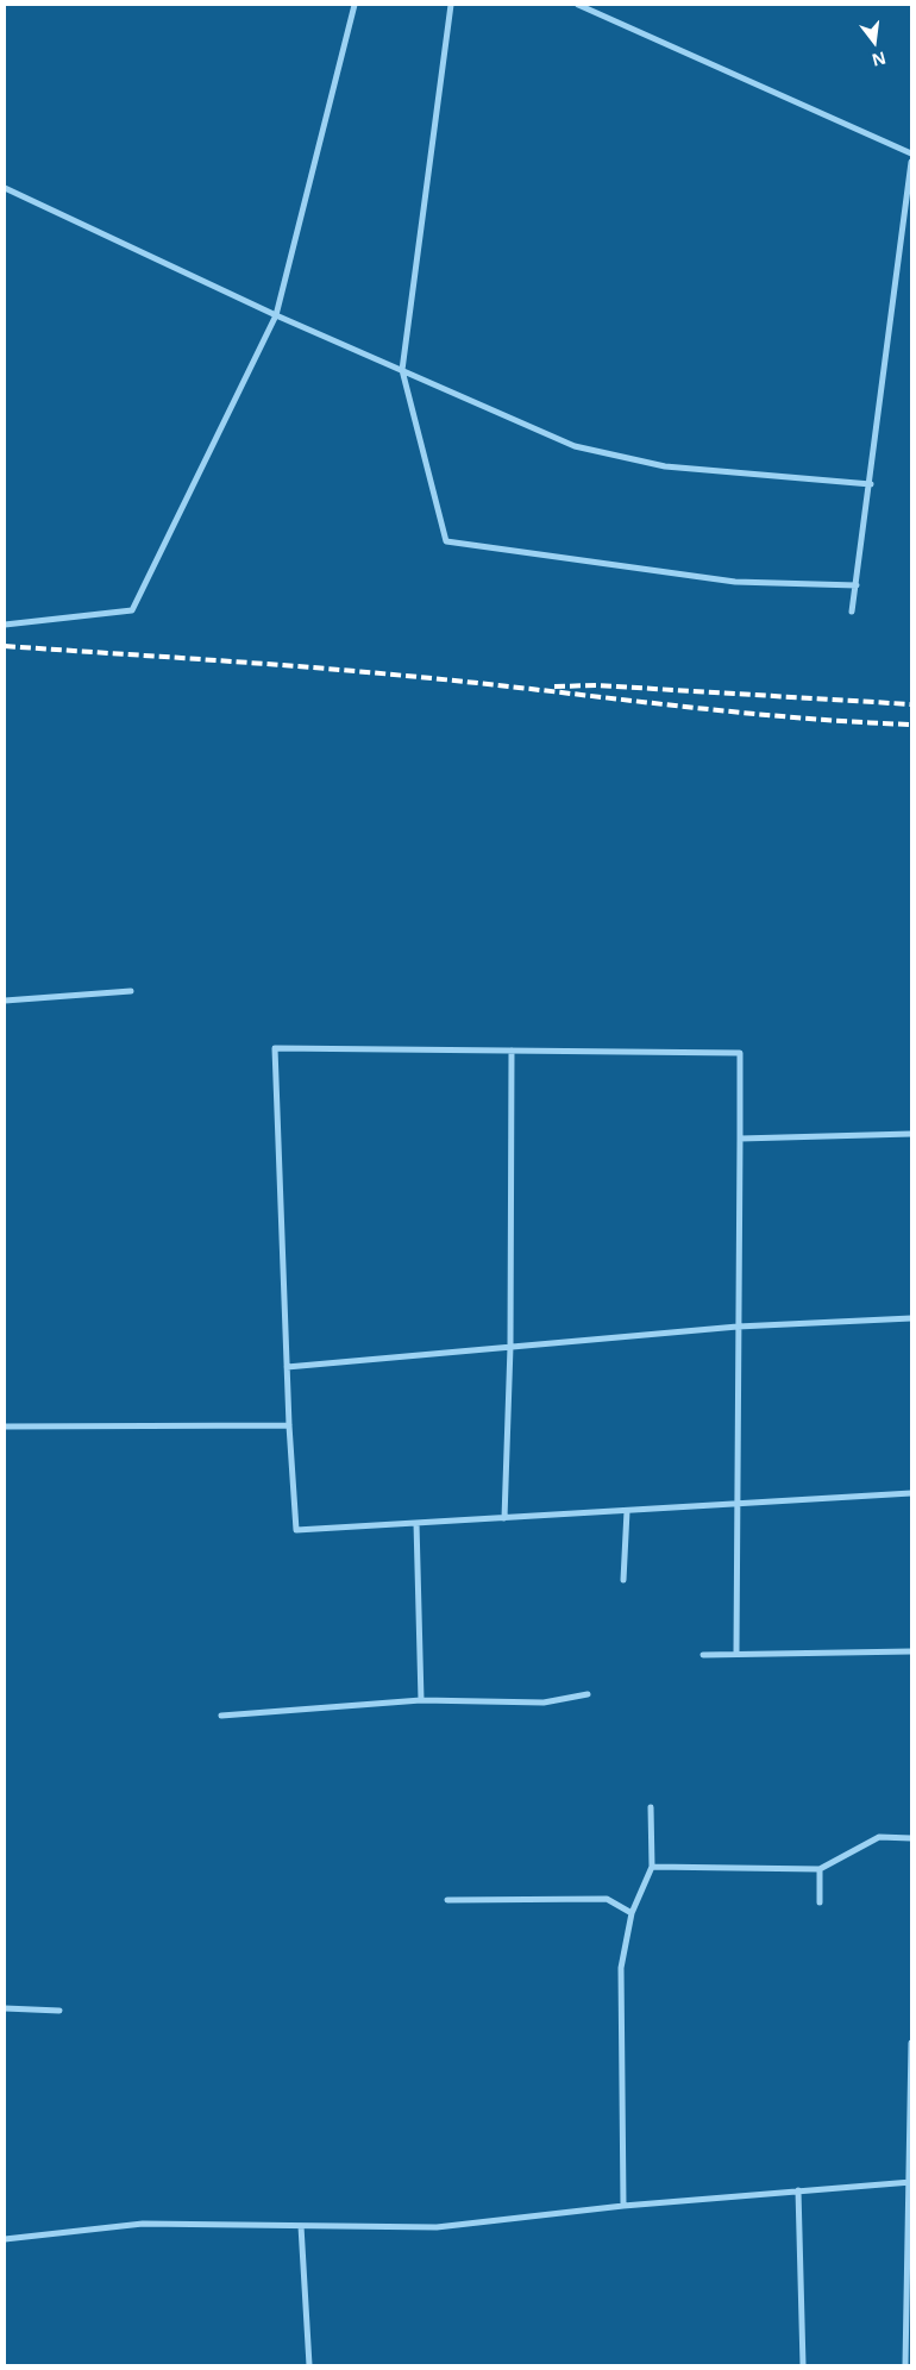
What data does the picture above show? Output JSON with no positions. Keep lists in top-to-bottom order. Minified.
{"north":"bottom"}
